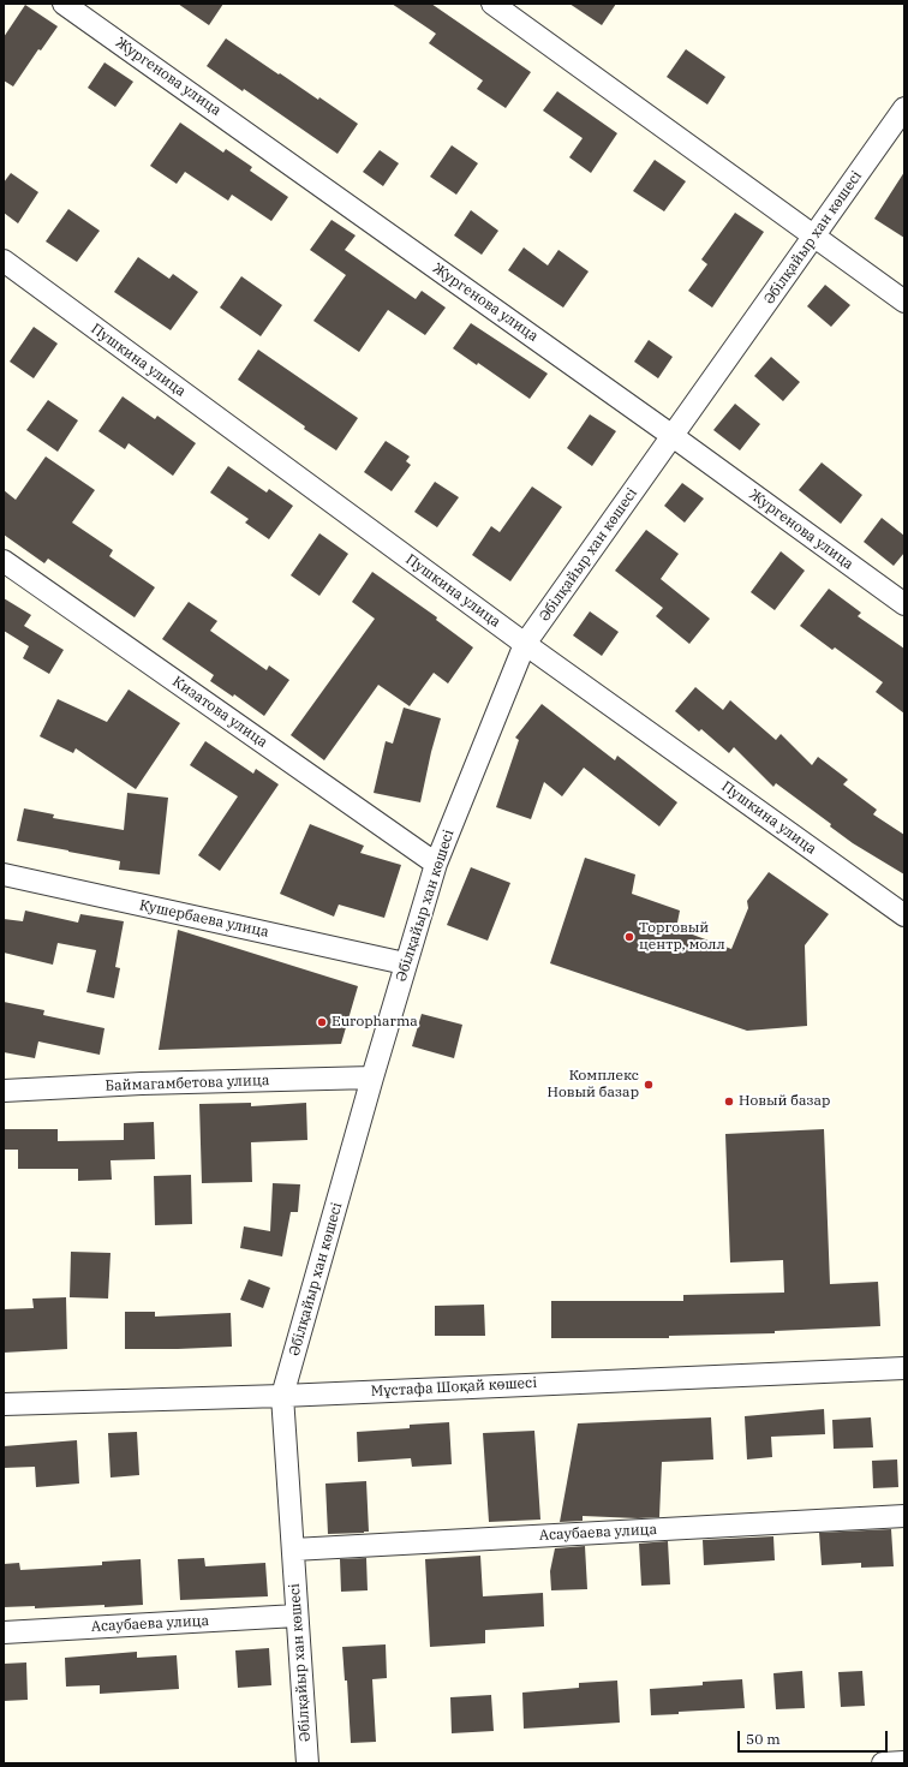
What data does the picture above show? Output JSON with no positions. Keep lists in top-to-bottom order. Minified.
{"streets":{"street":["Жургенова улица","Әбілқайыр хан көшесі","Пушкина улица","Кизатова улица","Кушербаева улица","Баймагамбетова улица","Мұстафа Шоқай көшесі","Асаубаева улица"]},"crossings":[["Жургенова улица","Әбілқайыр хан көшесі"],["Әбілқайыр хан көшесі","Пушкина улица"],["Әбілқайыр хан көшесі","Кизатова улица"],["Әбілқайыр хан көшесі","Кушербаева улица"],["Әбілқайыр хан көшесі","Баймагамбетова улица"],["Әбілқайыр хан көшесі","Мұстафа Шоқай көшесі"],["Әбілқайыр хан көшесі","Асаубаева улица"]],"places":["Торговый центр, молл","Europharma","Комплекс Новый базар","Новый базар"],"scale_bar":"50 m"}
